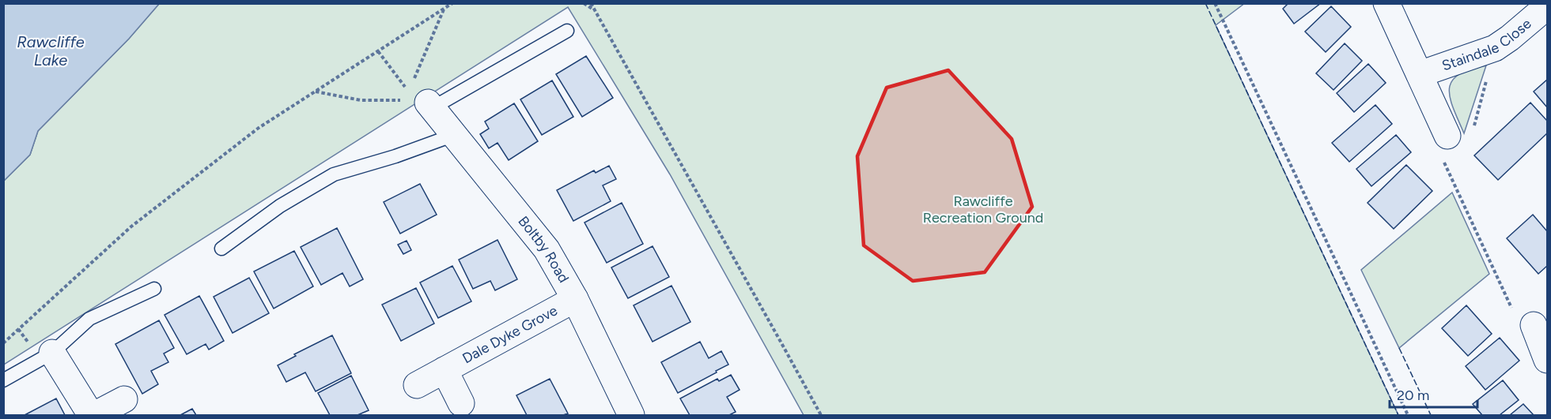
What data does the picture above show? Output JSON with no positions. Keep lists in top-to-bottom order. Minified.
{"streets":{"street":["Staindale Close","Boltby Road","Dale Dyke Grove"]},"crossings":[["Boltby Road","Dale Dyke Grove"]],"water":["Rawcliffe Lake"],"parks":["Rawcliffe Recreation Ground"],"scale_bar":"20 m"}
